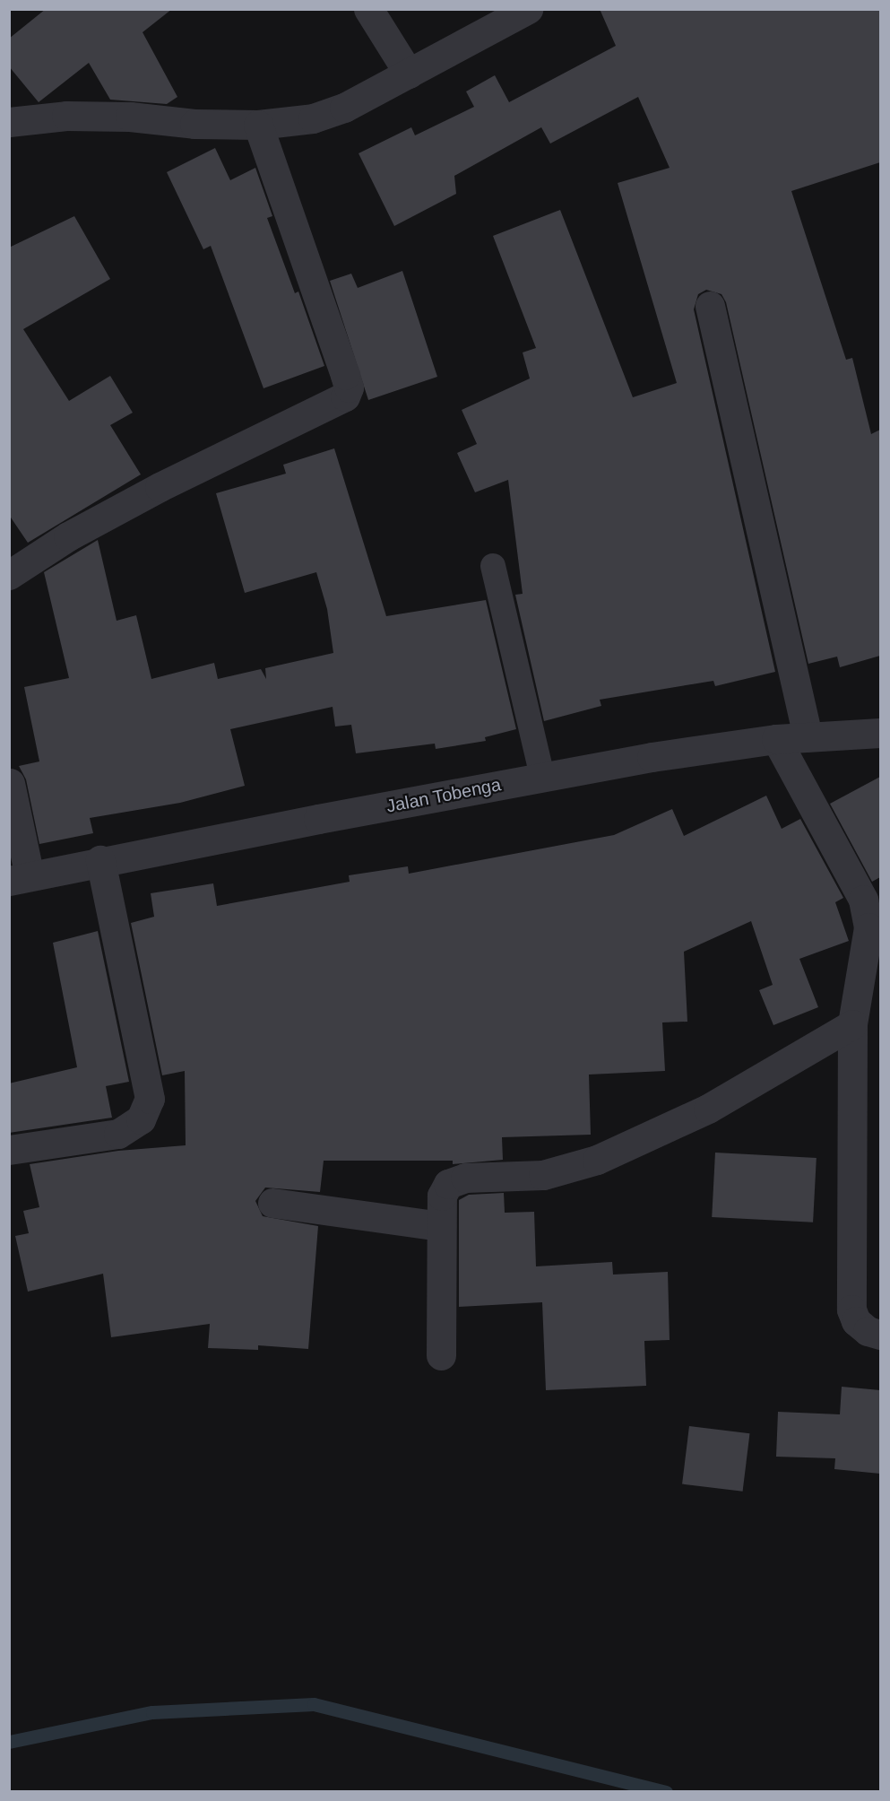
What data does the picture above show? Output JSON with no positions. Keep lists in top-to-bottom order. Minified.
{"streets":{"street":["Jalan Tobenga"]}}
